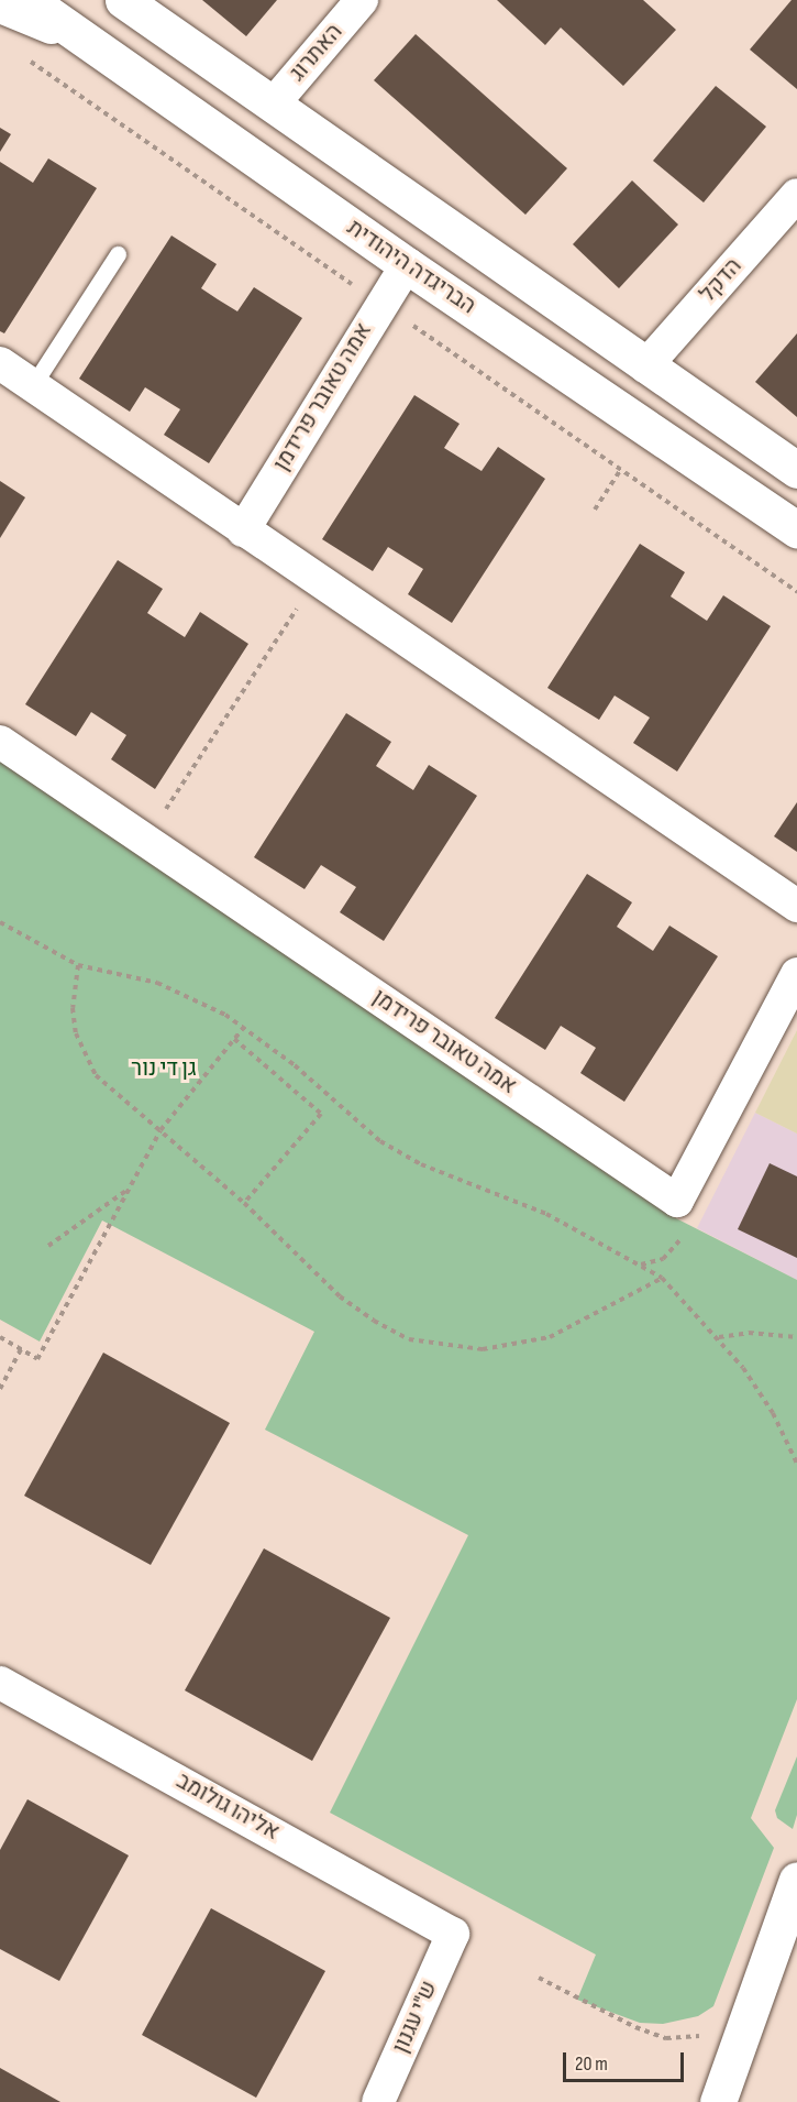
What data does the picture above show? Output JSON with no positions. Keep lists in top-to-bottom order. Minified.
{"streets":{"main road":["הבריגדה היהודית"],"street":["האתרוג","הדקל","אמה טאובר פרידמן","אליהו גולומב","ש\"י עגנון"]},"crossings":[["הבריגדה היהודית","אמה טאובר פרידמן"],["אליהו גולומב","ש\"י עגנון"]],"parks":["גן די נור"],"scale_bar":"20 m"}
